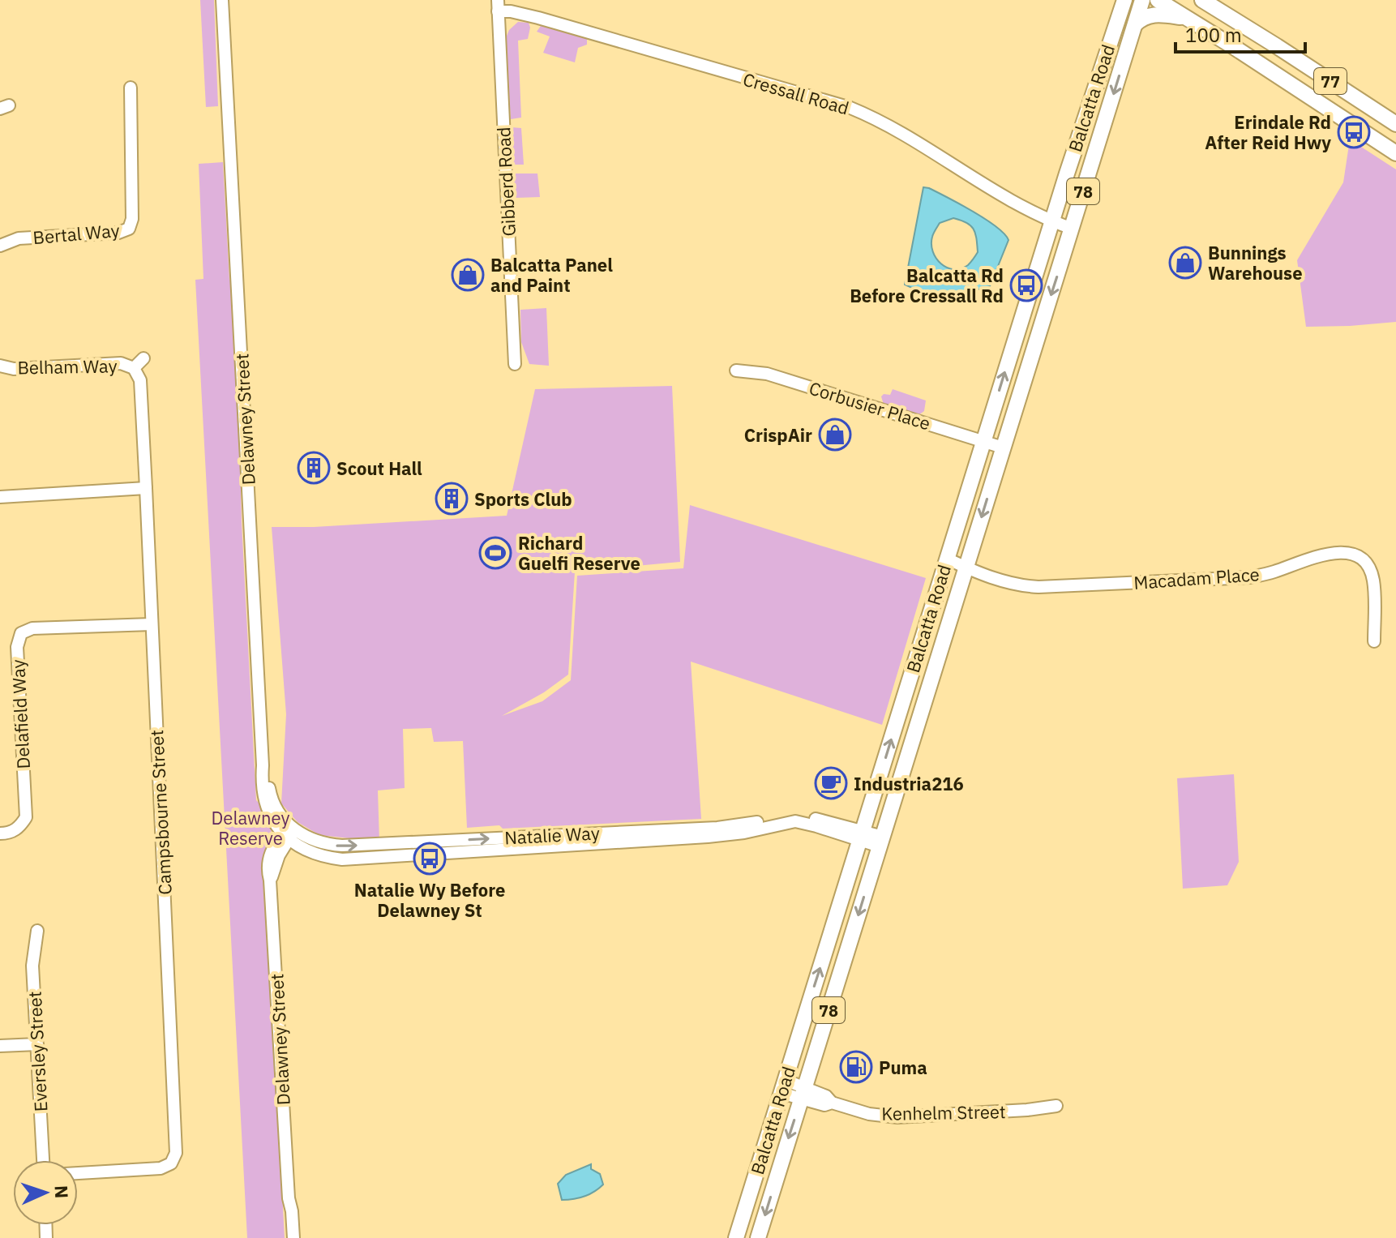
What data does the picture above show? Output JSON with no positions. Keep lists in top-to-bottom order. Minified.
{"streets":{"main road":["77","Balcatta Road","78"],"street":["Cressall Road","Gibberd Road","Bertal Way","Belham Way","Corbusier Place","Delawney Street","Macadam Place","Delafield Way","Campsbourne Street","Natalie Way","Eversley Street","Kenhelm Street"]},"crossings":[["Cressall Road","Balcatta Road"],["Cressall Road","Gibberd Road"],["Balcatta Road","Corbusier Place"],["Balcatta Road","Macadam Place"],["Balcatta Road","Natalie Way"],["Balcatta Road","Kenhelm Street"],["Belham Way","Campsbourne Street"],["Delawney Street","Natalie Way"],["Delafield Way","Campsbourne Street"]],"parks":["Delawney Reserve"],"places":{"bus stop":["Erindale Rd After Reid Hwy","Balcatta Rd Before Cressall Rd","Natalie Wy Before Delawney St"],"shop":["Bunnings Warehouse","Balcatta Panel and Paint","CrispAir"],"building":["Scout Hall","Sports Club"],"sports":["Richard Guelfi Reserve"],"cafe":["Industria216"],"fuel station":["Puma"]},"scale_bar":"100 m","north":"right"}
